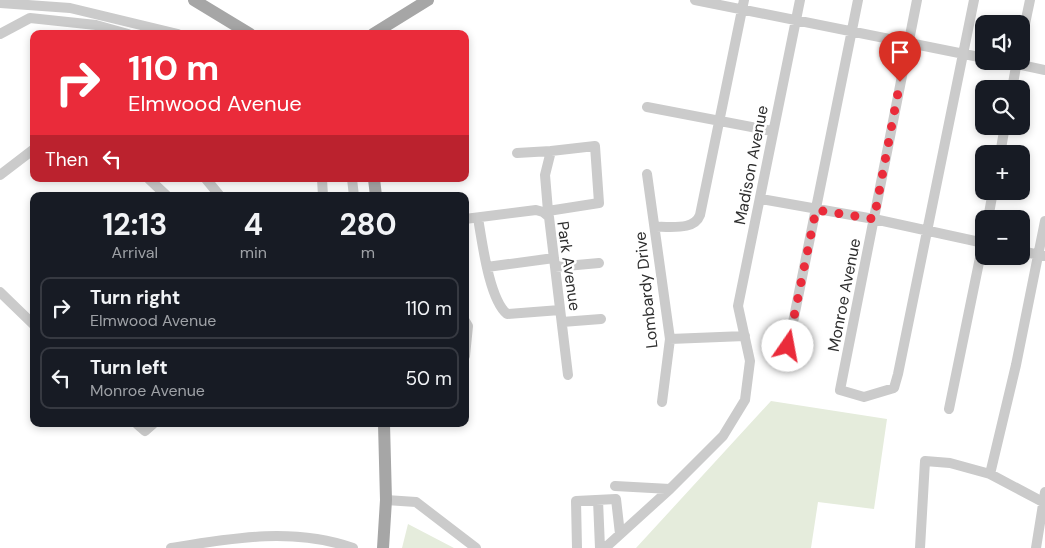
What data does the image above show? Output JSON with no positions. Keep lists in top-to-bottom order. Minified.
{"streets":{"street":["Madison Avenue","Park Avenue","Lombardy Drive","Monroe Avenue"]},"page":{"map_buttons":["+","−"],"turn":["110 m","Elmwood Avenue"],"then":"Then","eta":["12:13","Arrival","4","min","280","m"],"list":[{"name":"Turn right","note":"Elmwood Avenue","value":"110 m"},{"name":"Turn left","note":"Monroe Avenue","value":"50 m"}]}}
